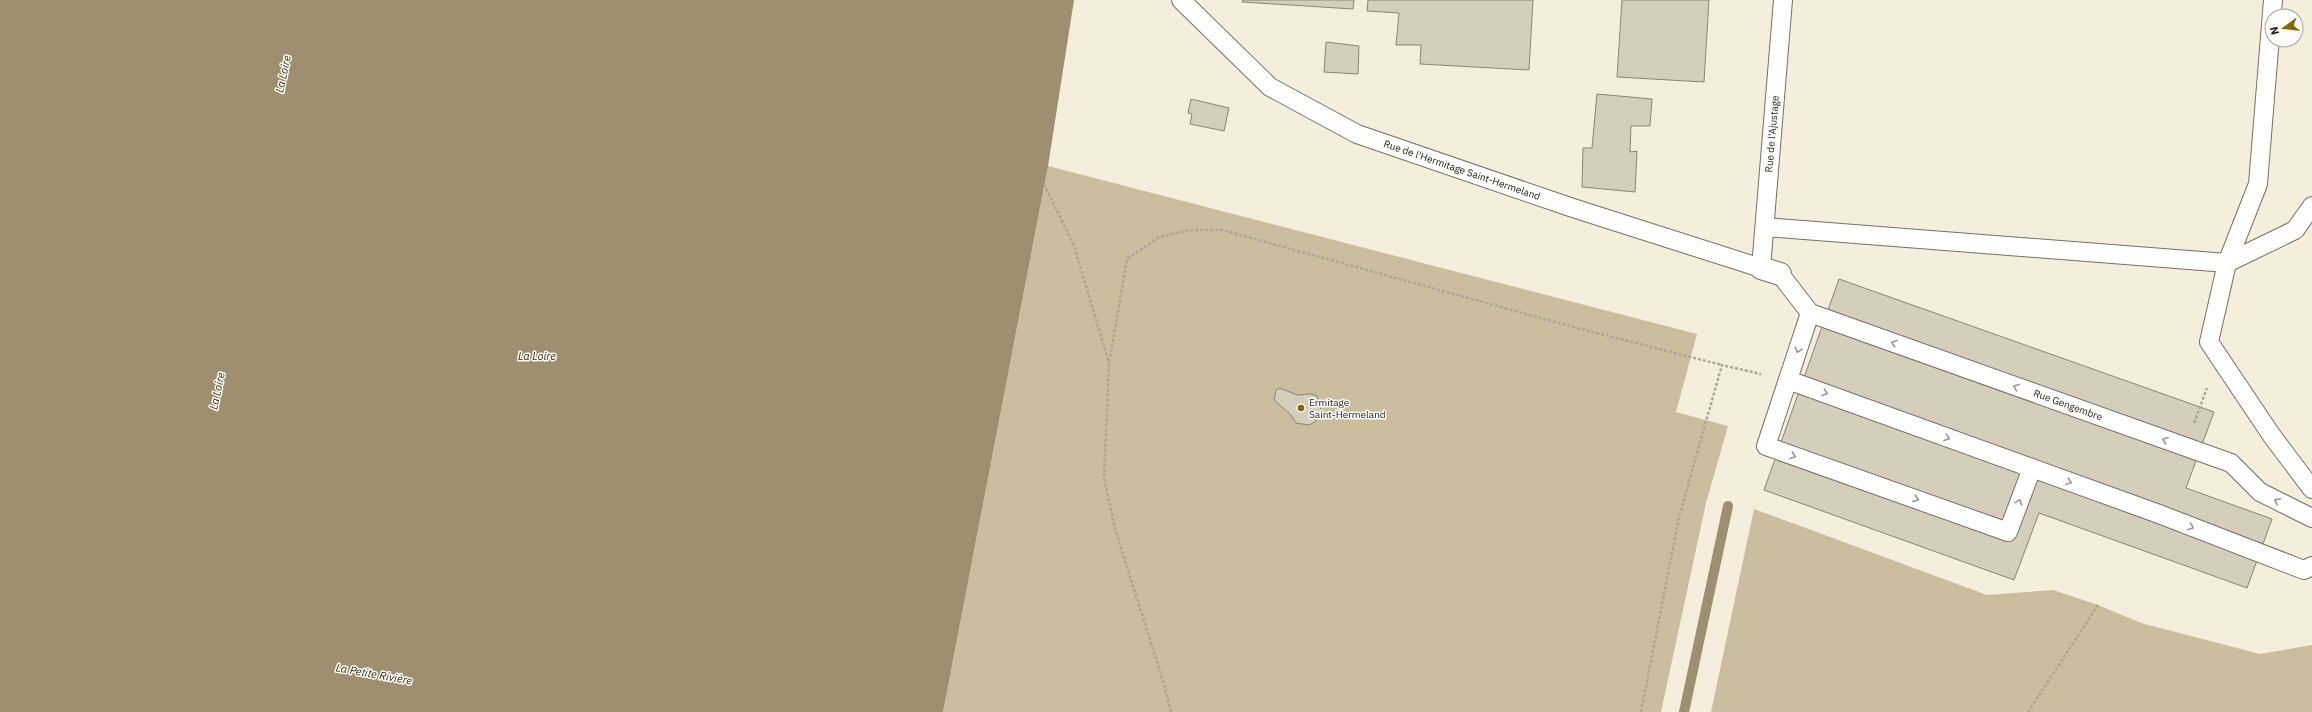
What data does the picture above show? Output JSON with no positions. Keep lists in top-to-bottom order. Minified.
{"streets":{"lane":["Rue de l'Ajustage","Rue de l'Hermitage Saint-Hermeland","Rue Gengembre"]},"crossings":[["Rue de l'Ajustage","Rue de l'Hermitage Saint-Hermeland"]],"water":["La Loire","La Petite Rivière"],"places":["Ermitage Saint-Hermeland"],"north":"left"}
